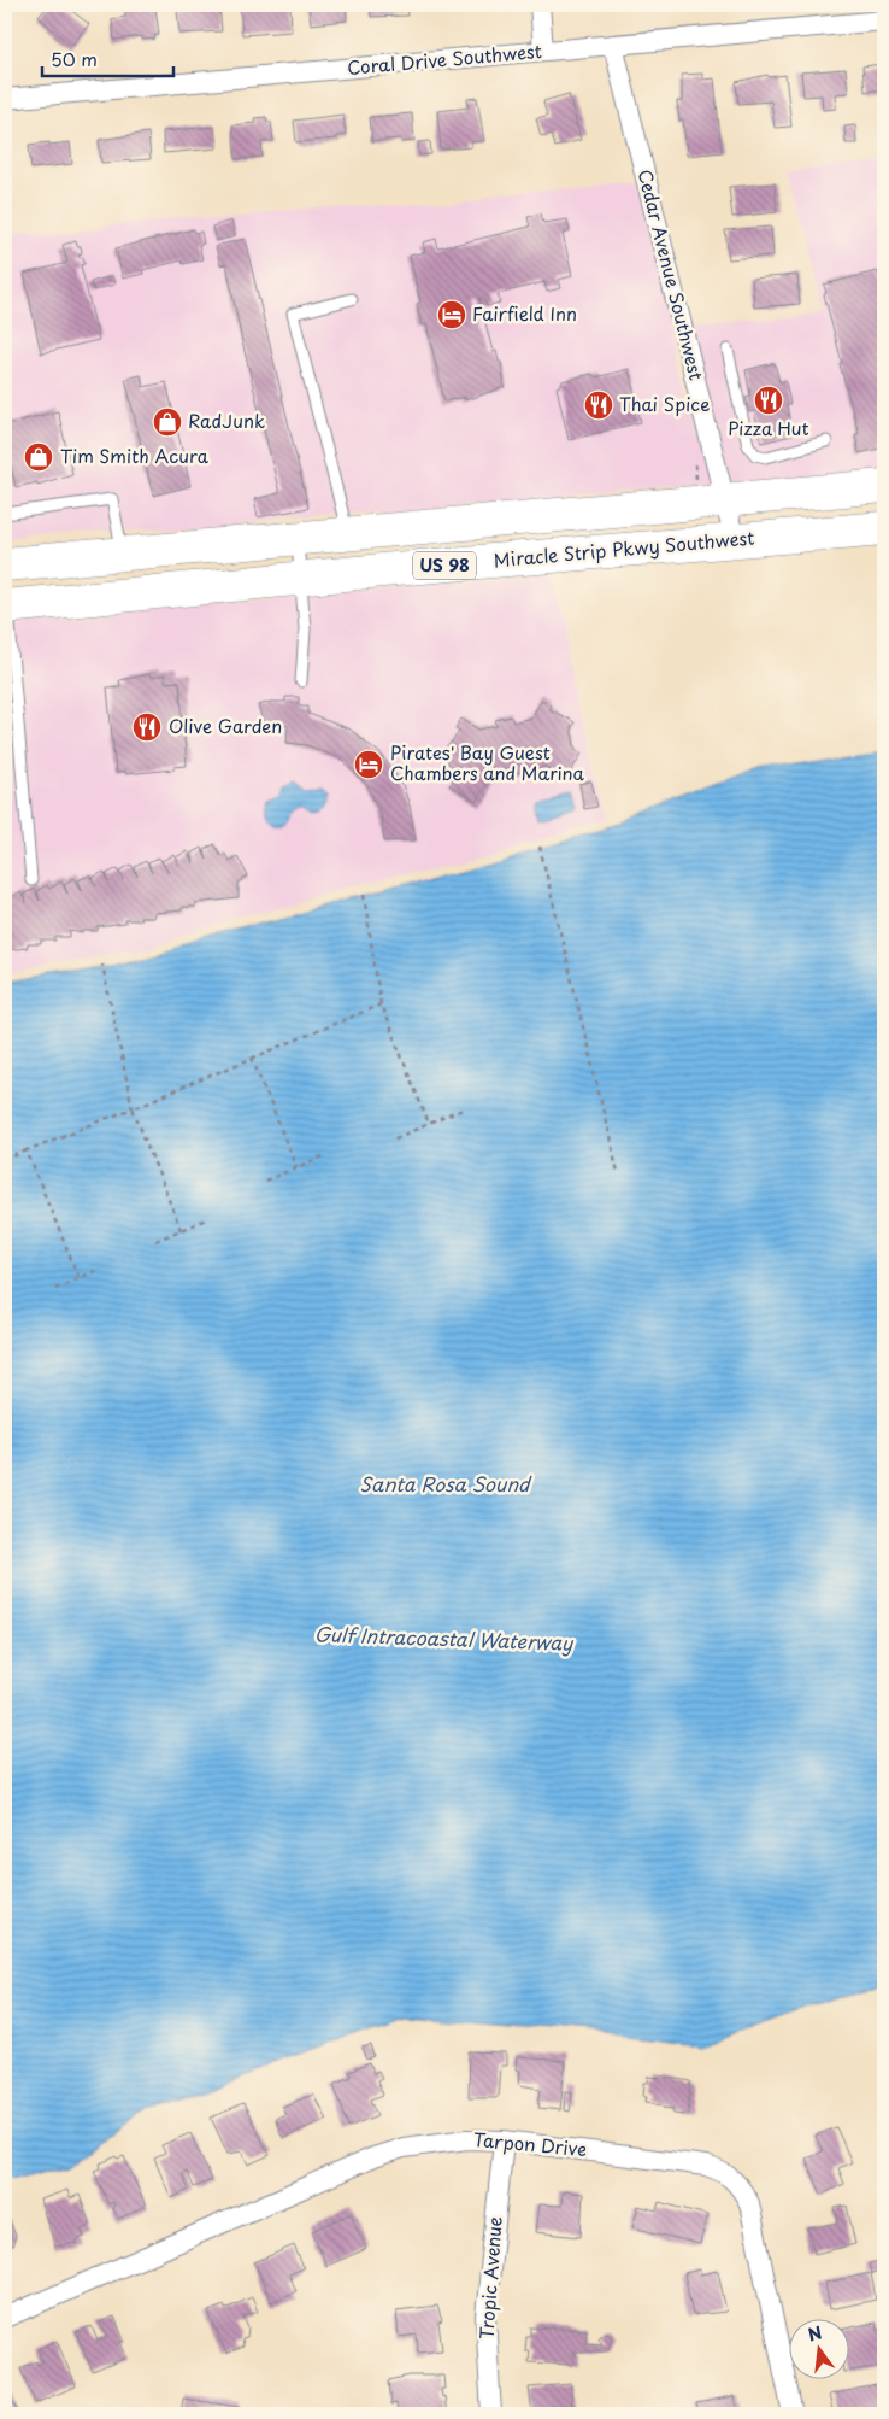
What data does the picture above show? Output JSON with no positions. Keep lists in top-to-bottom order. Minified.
{"streets":{"highway":["Miracle Strip Pkwy Southwest","US 98"],"street":["Coral Drive Southwest","Cedar Avenue Southwest","Tarpon Drive","Tropic Avenue"]},"crossings":[["Coral Drive Southwest","Cedar Avenue Southwest"],["Cedar Avenue Southwest","Miracle Strip Pkwy Southwest"],["Cedar Avenue Southwest","US 98"],["Tarpon Drive","Tropic Avenue"]],"water":["Santa Rosa Sound","Gulf Intracoastal Waterway"],"places":{"hotel":["Fairfield Inn","Pirates' Bay Guest Chambers and Marina"],"restaurant":["Pizza Hut","Thai Spice","Olive Garden"],"shop":["RadJunk","Tim Smith Acura"]},"scale_bar":"50 m","north":"top"}
